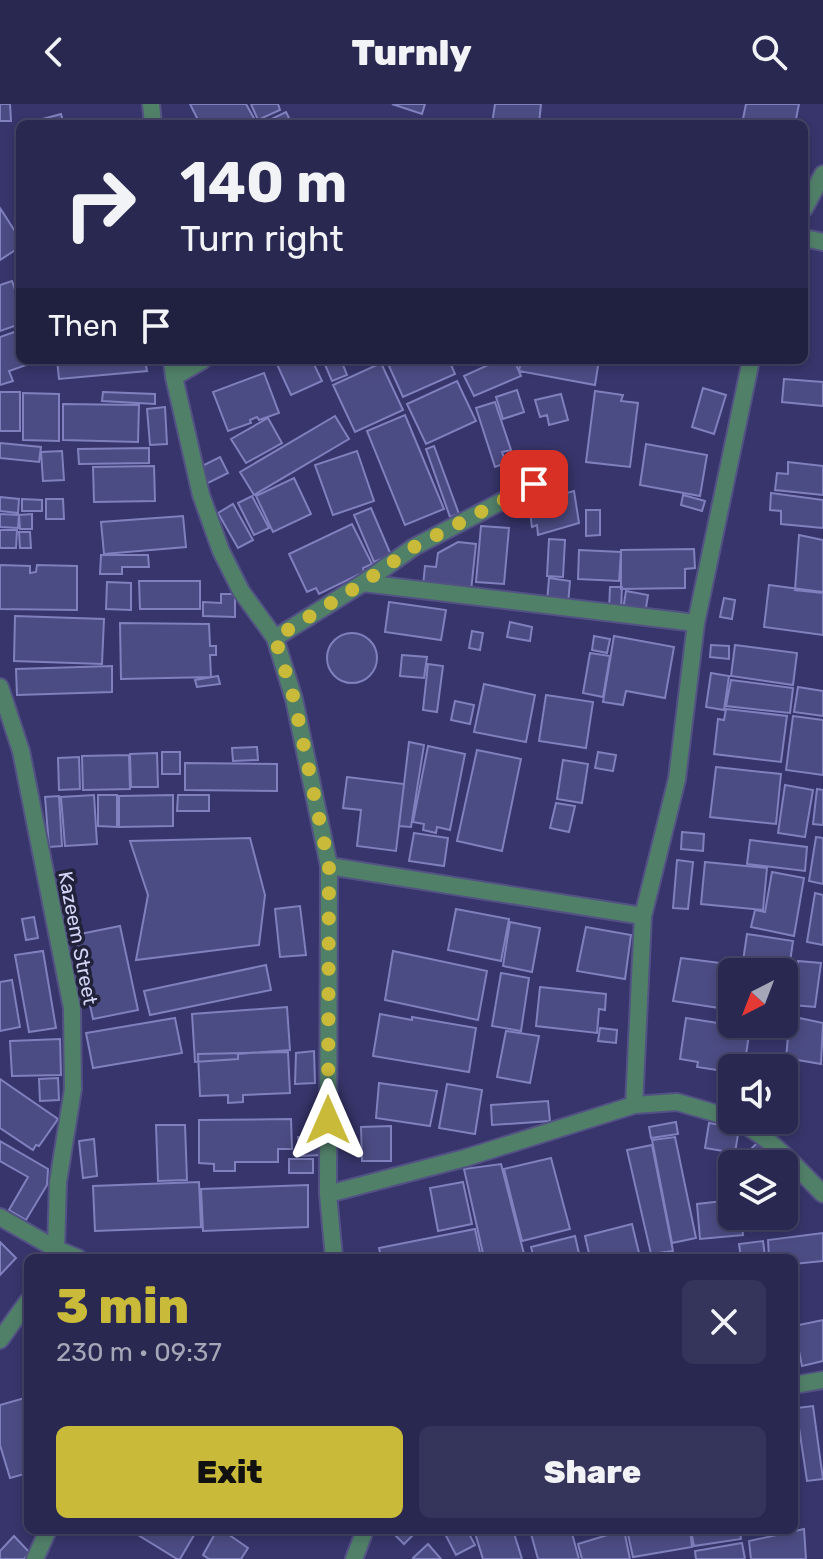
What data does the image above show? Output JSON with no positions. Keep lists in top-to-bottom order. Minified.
{"streets":{"street":["Kazeem Street"]},"north":"bottom left","page":{"header":"Turnly","turn":["140 m","Turn right"],"then":"Then","heading":["3 min","230 m · 09:37"],"buttons":["Exit","Share"]}}
